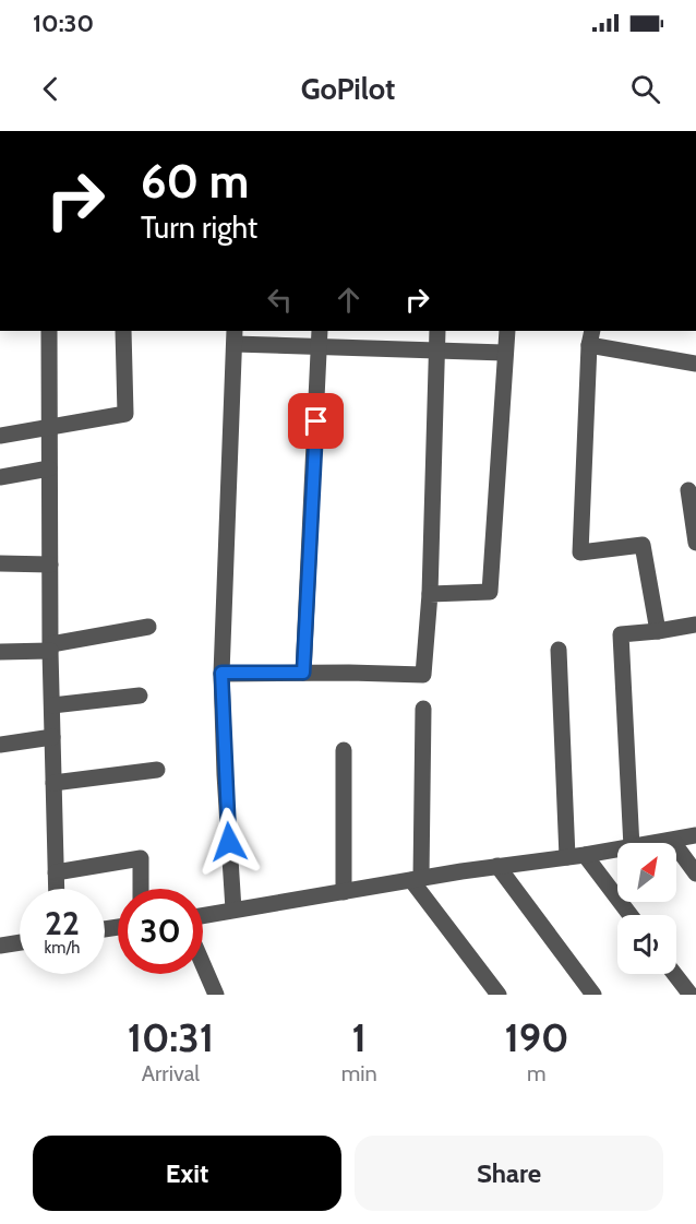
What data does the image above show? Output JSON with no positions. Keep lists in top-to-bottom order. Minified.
{"north":"top right","page":{"status":"10:30","header":"GoPilot","turn":["60 m","Turn right"],"speed":"22 km/h","limit":"30","eta":["10:31","Arrival","1","min","190","m"],"buttons":["Exit","Share"]}}
